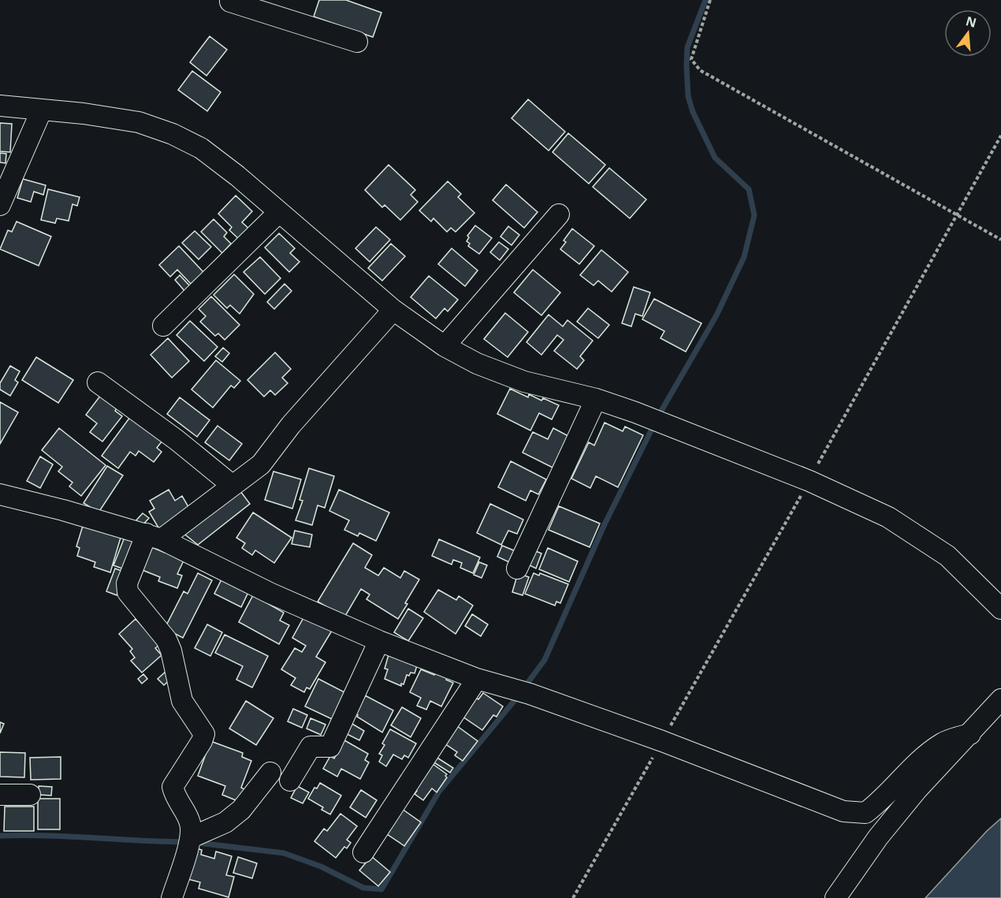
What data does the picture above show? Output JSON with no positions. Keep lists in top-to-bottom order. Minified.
{"north":"top"}
